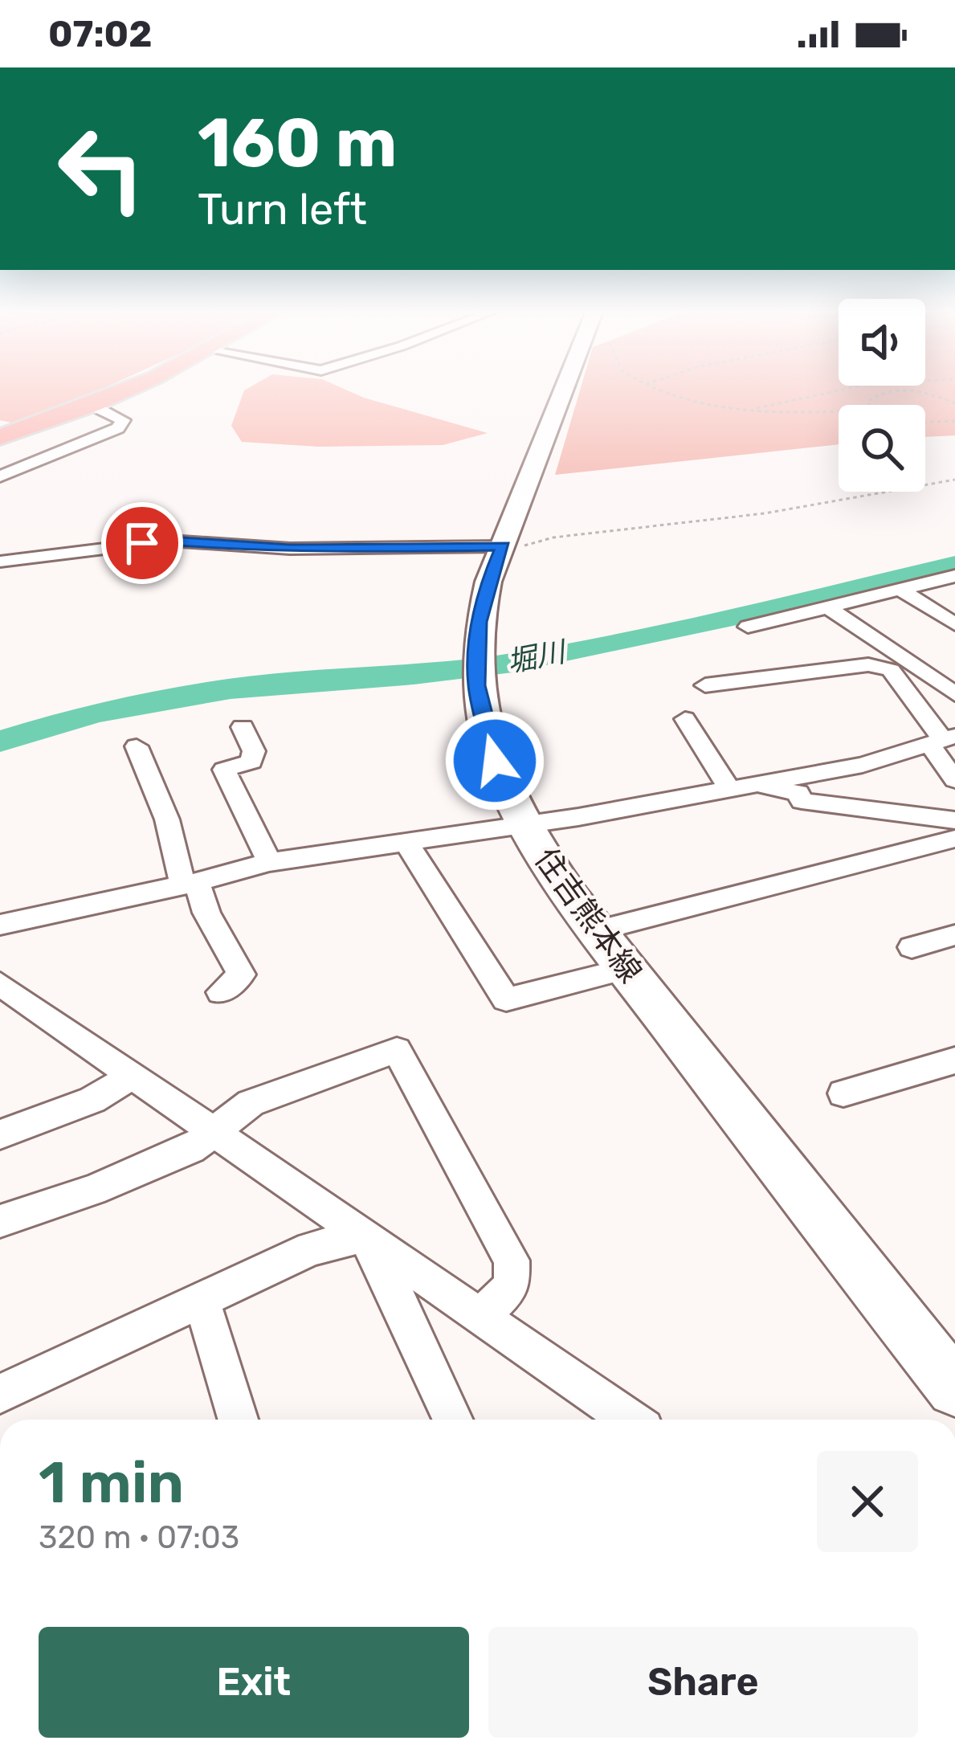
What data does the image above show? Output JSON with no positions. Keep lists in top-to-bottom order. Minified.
{"streets":{"main road":["住吉熊本線"]},"water":["堀川"],"page":{"status":"07:02","turn":["160 m","Turn left"],"heading":["1 min","320 m · 07:03"],"buttons":["Exit","Share"]}}
